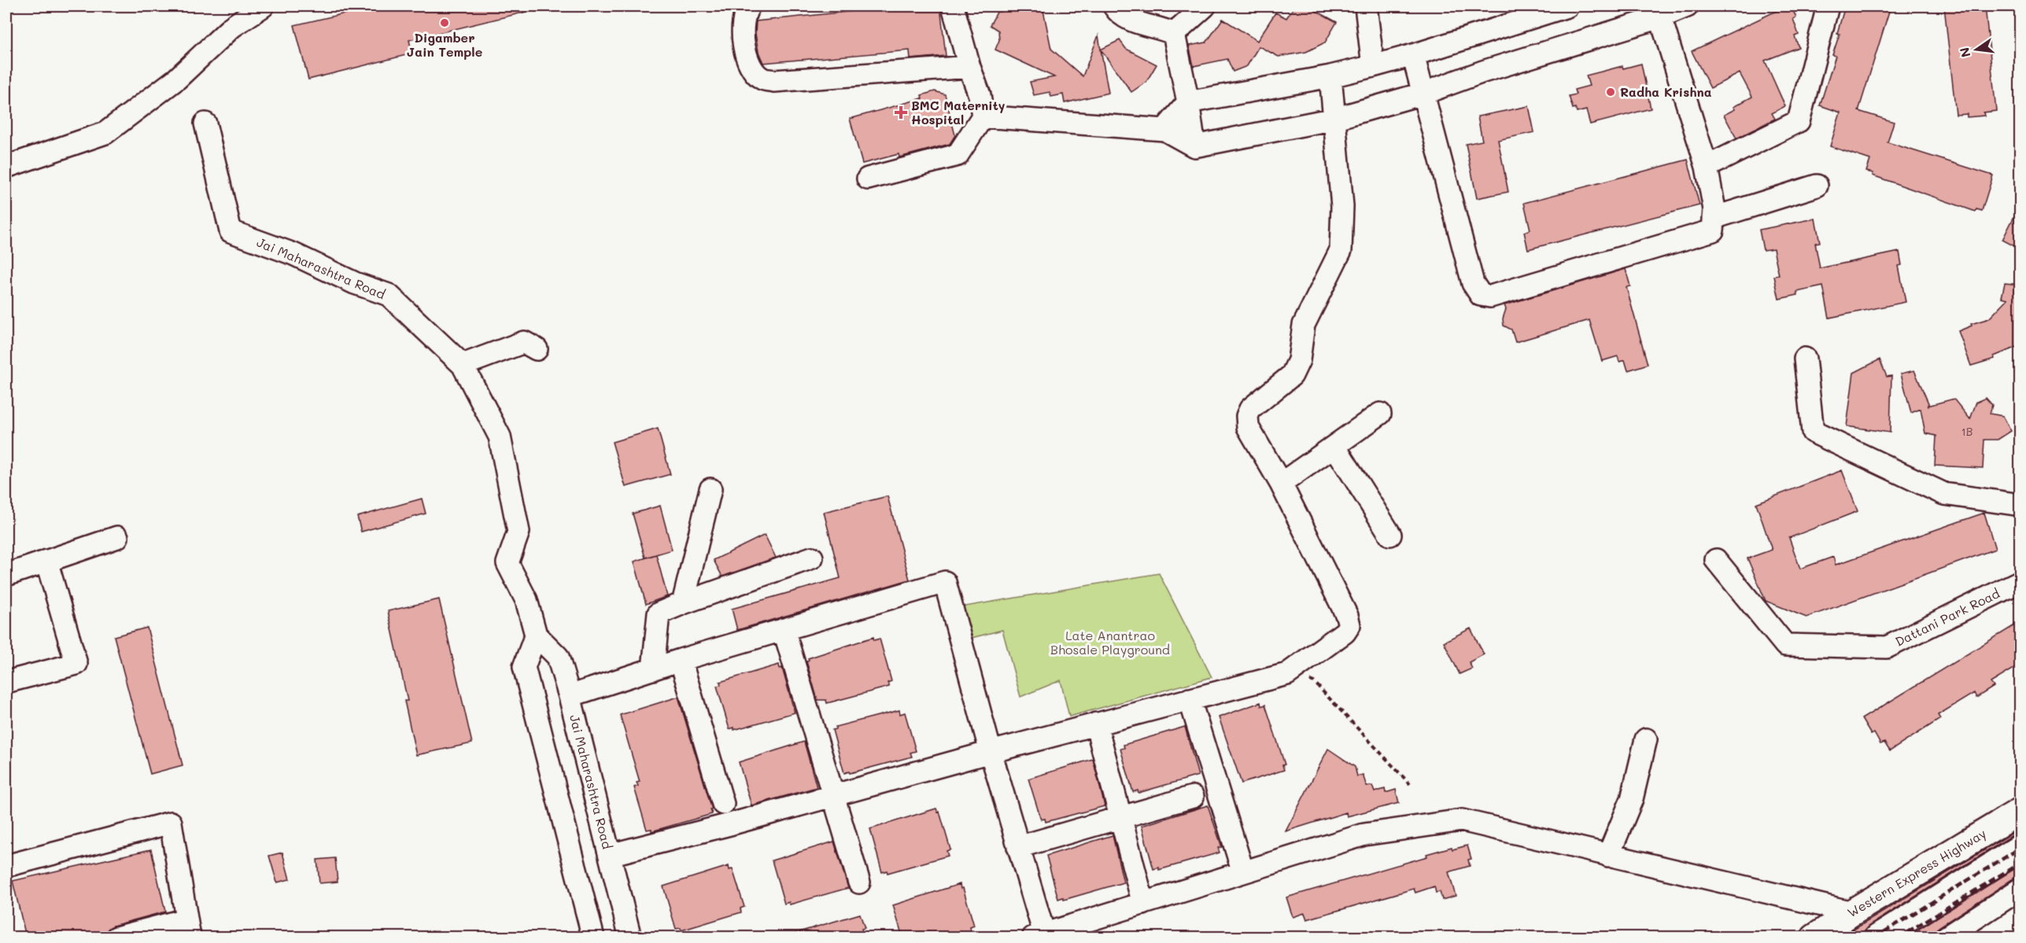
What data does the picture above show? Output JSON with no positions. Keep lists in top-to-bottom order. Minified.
{"streets":{"highway":["Western Express Highway"],"street":["Jai Maharashtra Road","Dattani Park Road"]},"parks":["Late Anantrao Bhosale Playground"],"places":{"other":["Digamber Jain Temple","Radha Krishna"],"health":["BMC Maternity Hospital"]},"house_numbers":["1B"],"north":"left"}
